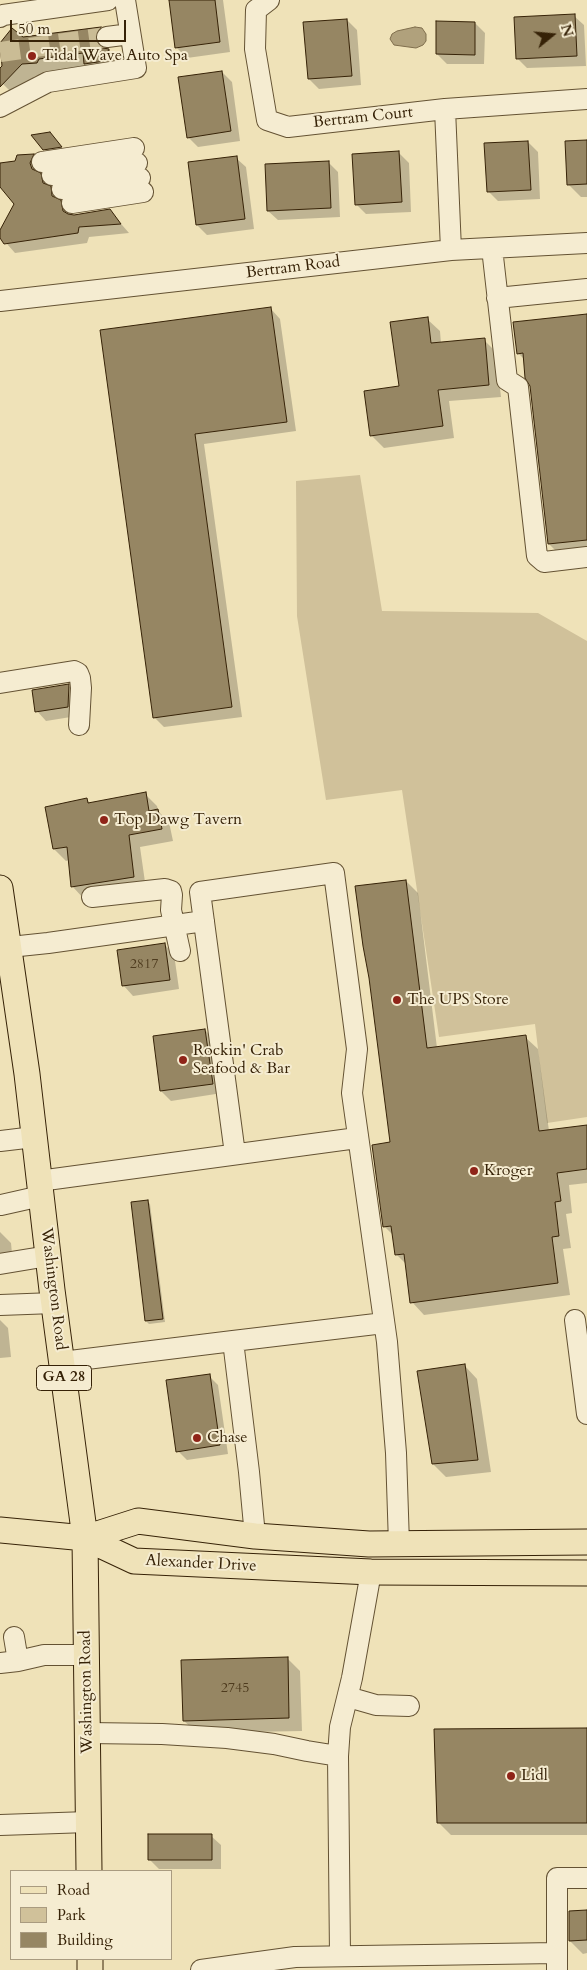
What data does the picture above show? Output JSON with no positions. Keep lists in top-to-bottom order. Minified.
{"streets":{"main road":["Washington Road","GA 28","Alexander Drive"],"street":["Bertram Court","Bertram Road"]},"crossings":[["Washington Road","Alexander Drive"]],"places":["Tidal Wave Auto Spa","Top Dawg Tavern","The UPS Store","Rockin' Crab Seafood & Bar","Kroger","Chase","Lidl"],"house_numbers":["2817","2745"],"legend":["Road","Park","Building"],"scale_bar":"50 m","north":"right"}
